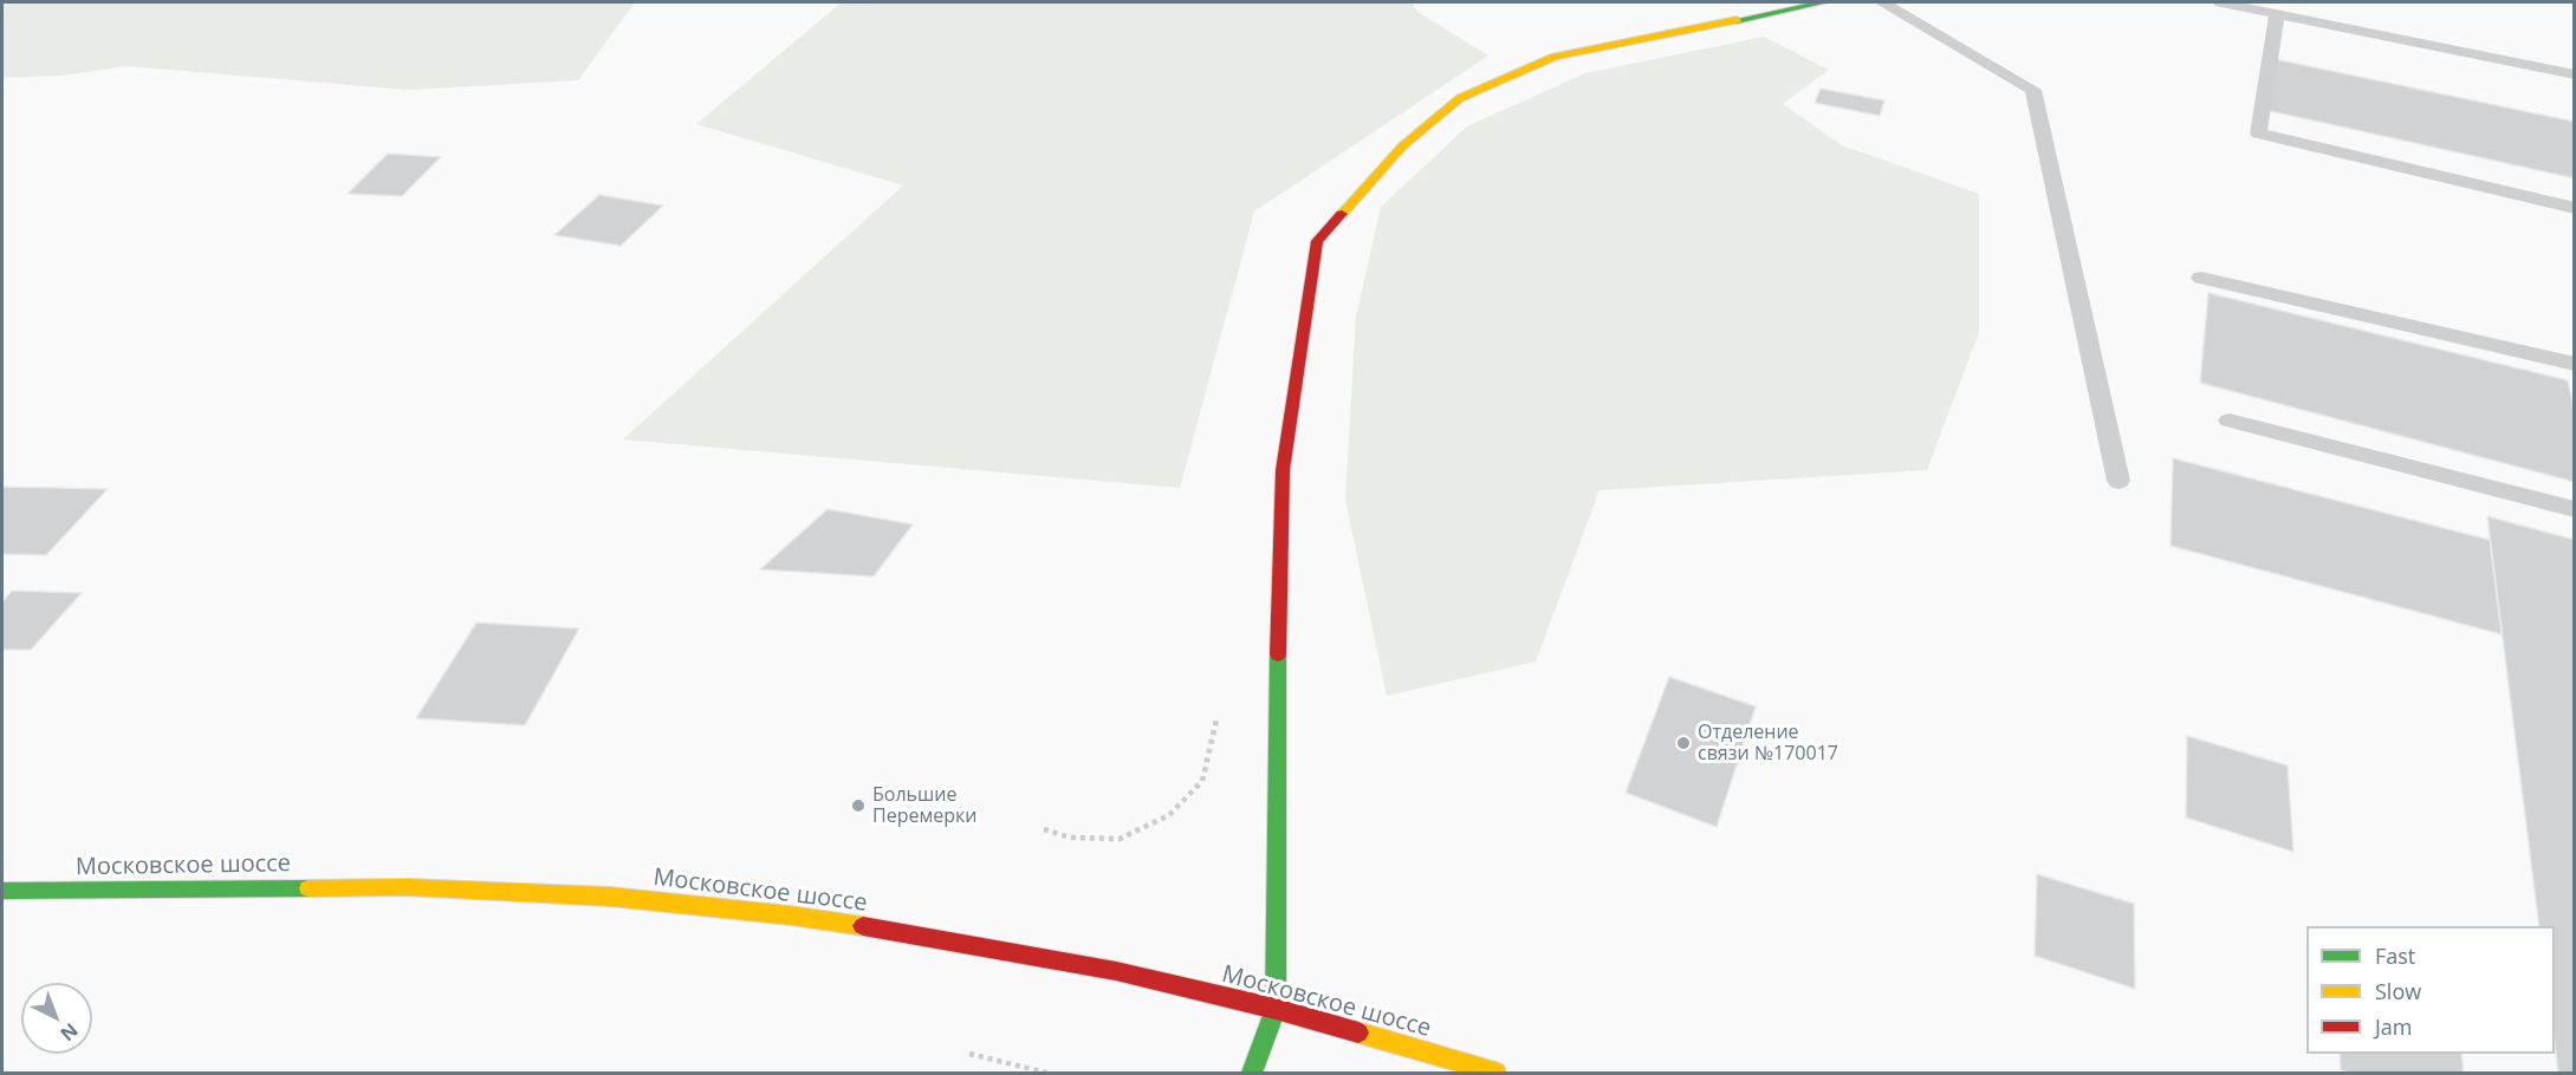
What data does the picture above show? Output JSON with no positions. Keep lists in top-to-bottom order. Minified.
{"streets":{"street":["Московское шоссе"]},"places":["Отделение связи №170017","Большие Перемерки"],"legend":["Fast","Slow","Jam"],"north":"bottom right"}
